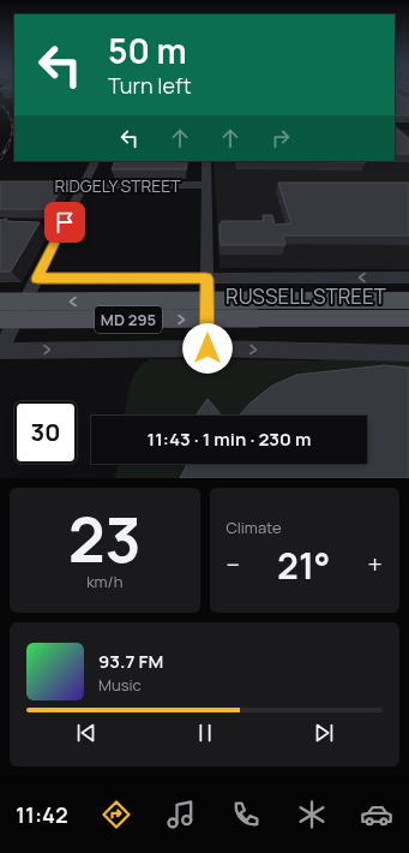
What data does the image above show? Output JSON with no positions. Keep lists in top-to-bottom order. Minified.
{"streets":{"main road":["RUSSELL STREET","MD 295"],"street":["RIDGELY STREET"]},"page":{"turn":["50 m","Turn left"],"limit":"30","trip":"11:43 · 1 min · 230 m","tile":[["23","km/h"],"Climate"],"heat":["−","21°","+"],"song":["93.7 FM","Music"],"tabs":"11:42"}}
